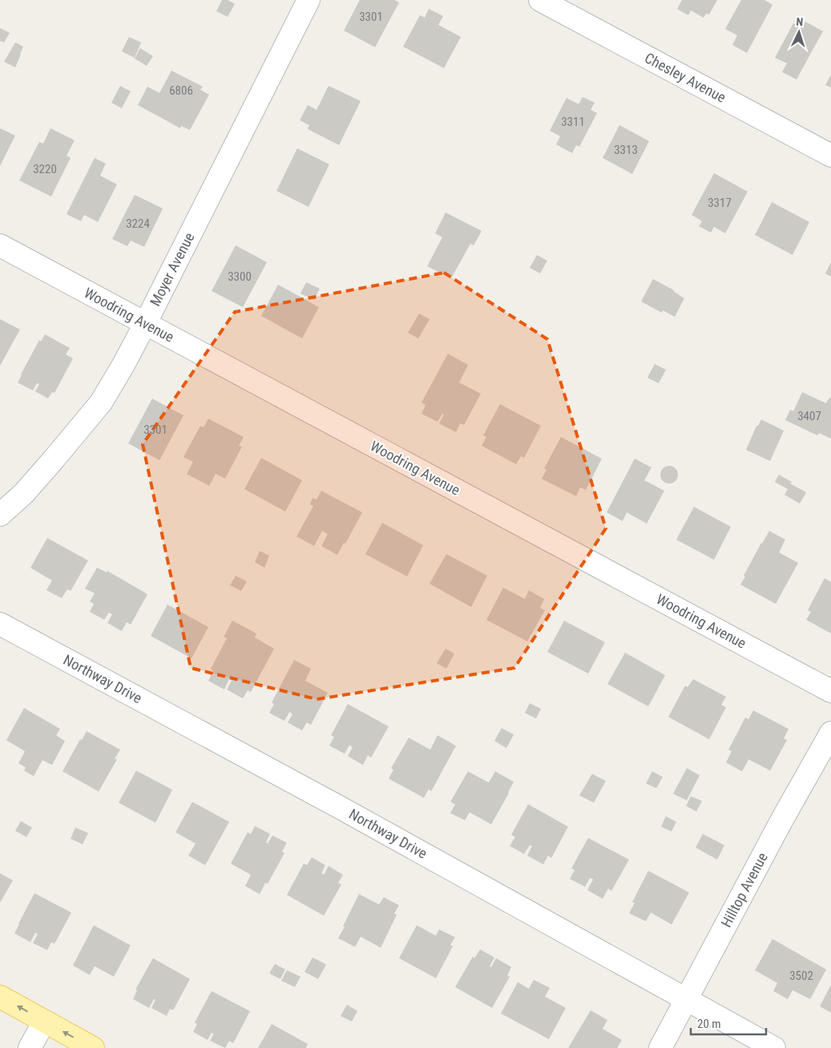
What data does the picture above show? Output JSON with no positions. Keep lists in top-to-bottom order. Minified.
{"streets":{"street":["Chesley Avenue","Moyer Avenue","Woodring Avenue","Northway Drive","Hilltop Avenue"]},"crossings":[["Moyer Avenue","Woodring Avenue"],["Northway Drive","Hilltop Avenue"]],"house_numbers":["3301","6806","3311","3313","3220","3317","3224","3300","3407","3301","3502"],"scale_bar":"20 m","north":"top"}
